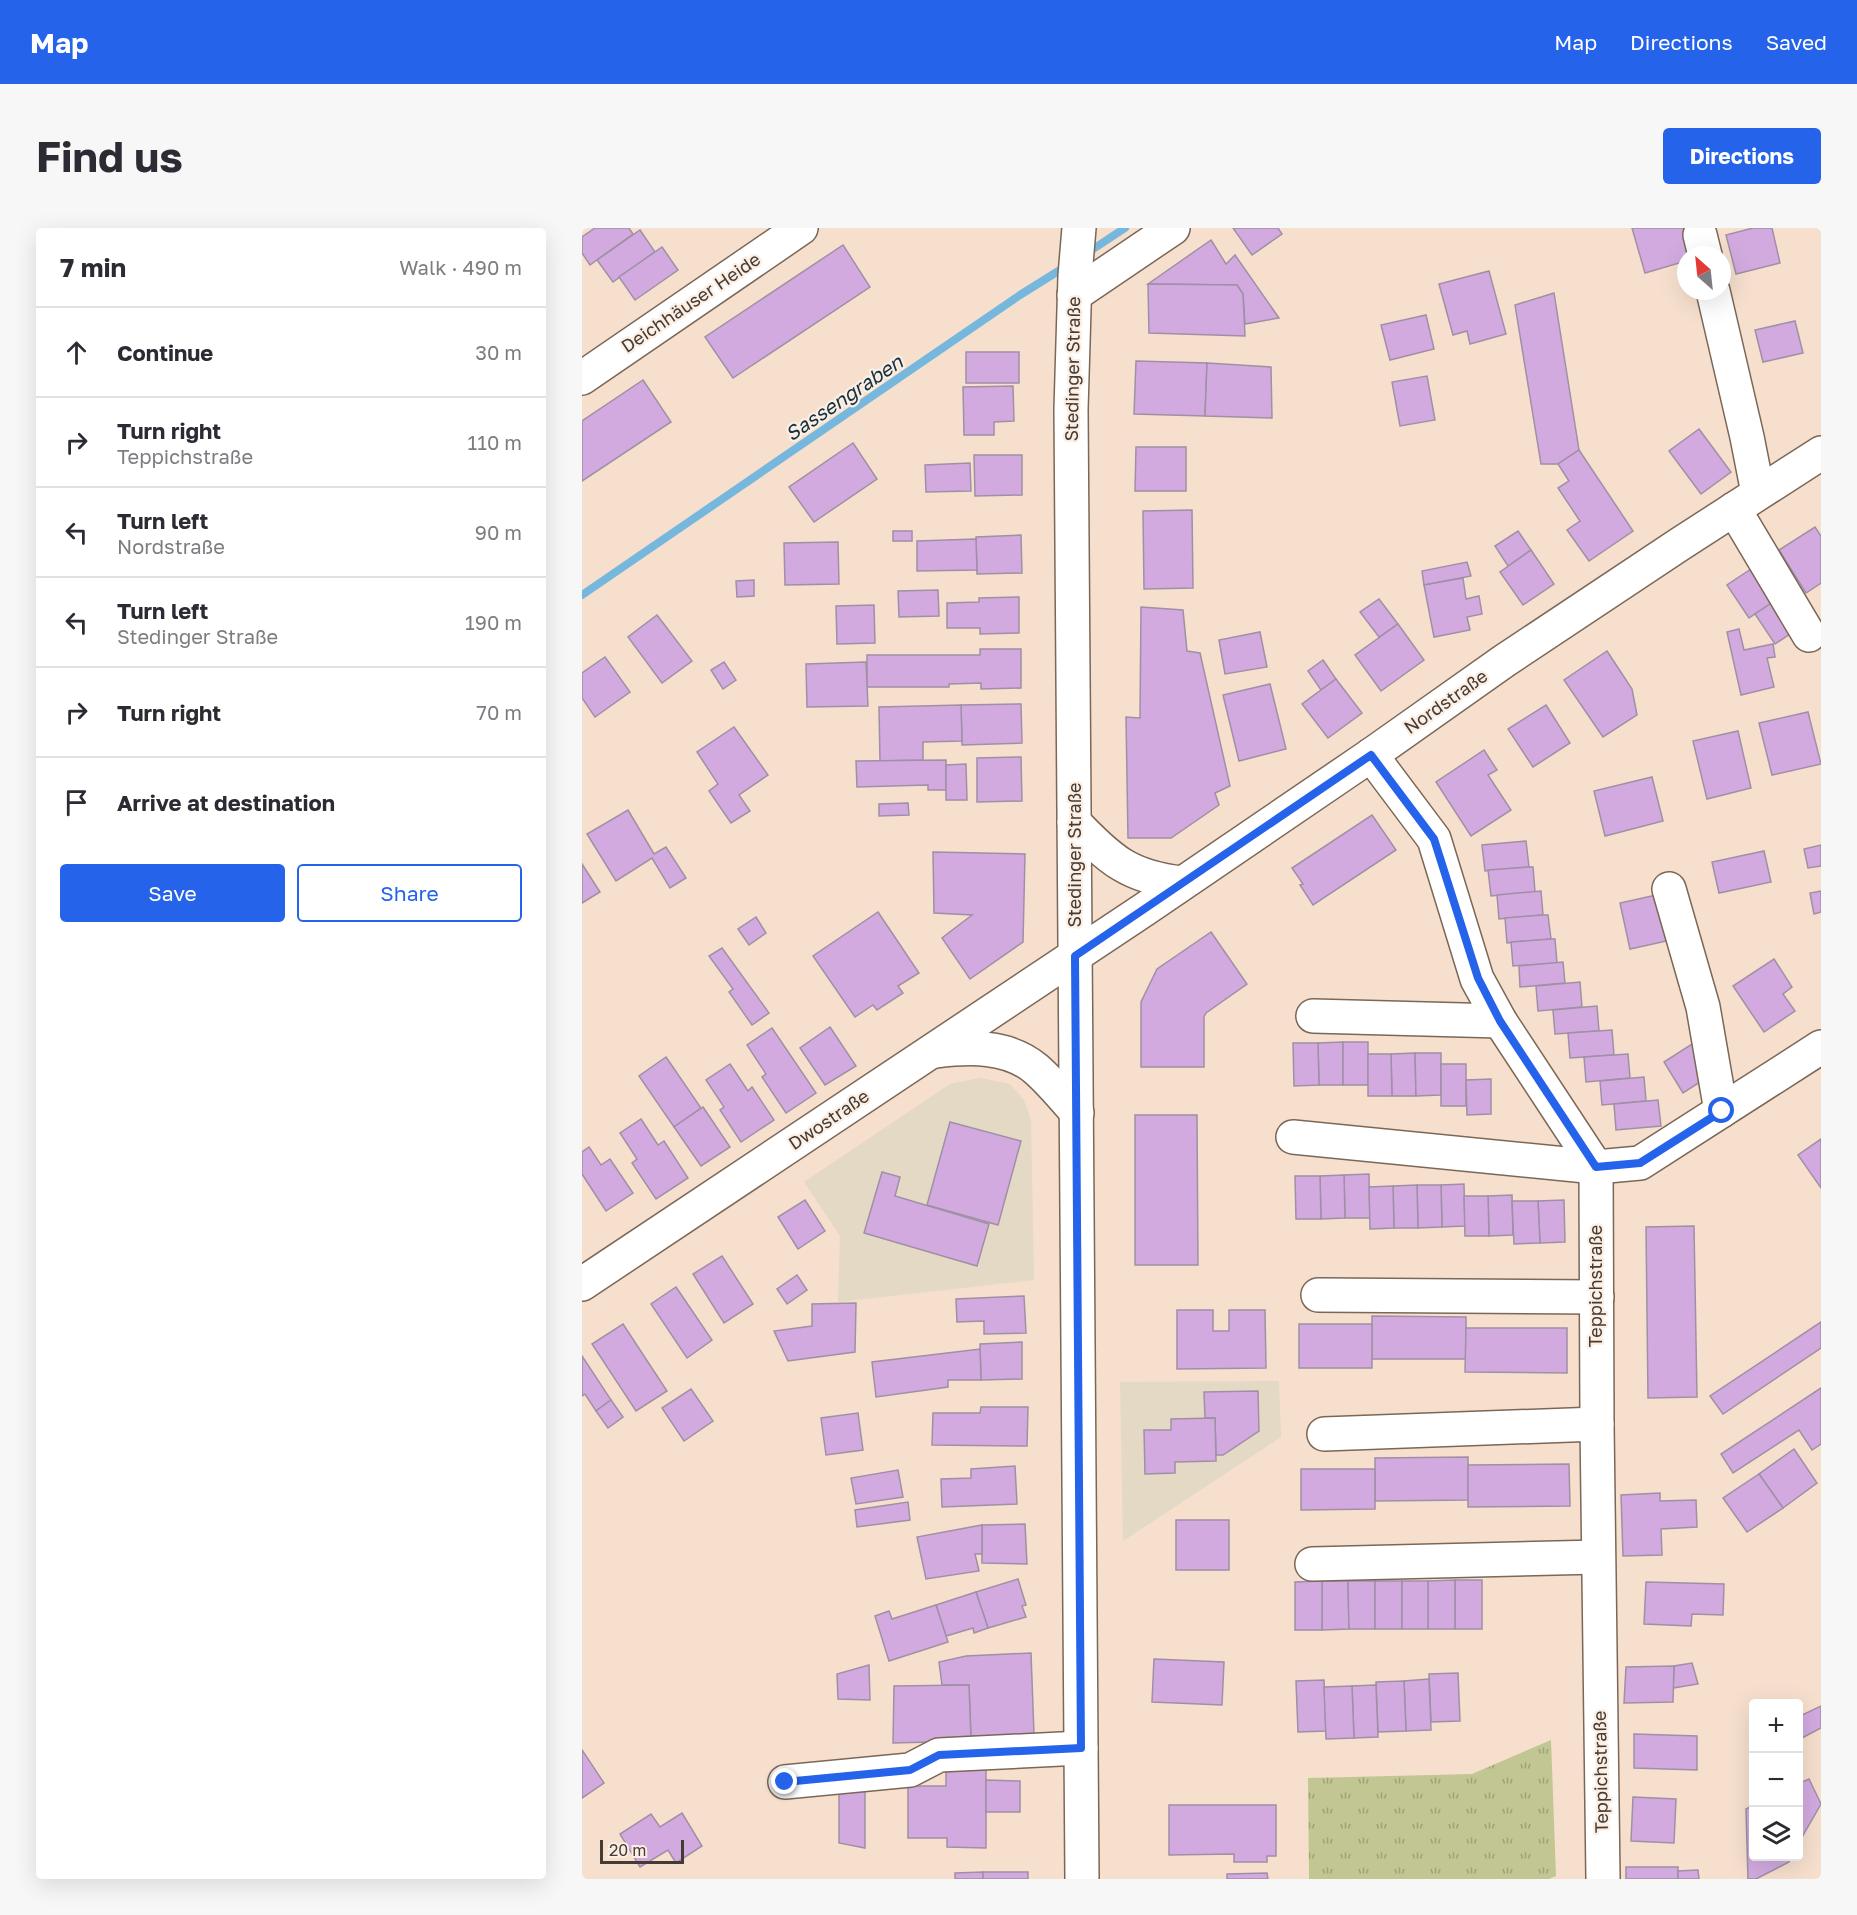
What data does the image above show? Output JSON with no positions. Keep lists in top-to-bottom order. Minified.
{"streets":{"street":["Deichhäuser Heide","Stedinger Straße","Nordstraße","Dwostraße","Teppichstraße"]},"crossings":[["Stedinger Straße","Nordstraße"],["Stedinger Straße","Dwostraße"],["Nordstraße","Dwostraße"]],"water":["Sassengraben"],"scale_bar":"20 m","north":"top left","page":{"header":"Map","nav":["Map","Directions","Saved"],"buttons":["Directions",["Save","Share"]],"title":"Find us","heading":["7 min","Walk · 490 m"],"list":[["Continue","30 m"],["Turn right","Teppichstraße","110 m"],["Turn left","Nordstraße","90 m"],["Turn left","Stedinger Straße","190 m"],["Turn right","70 m"],"Arrive at destination"],"map_buttons":["+","−"],"scale":"20 m"}}
